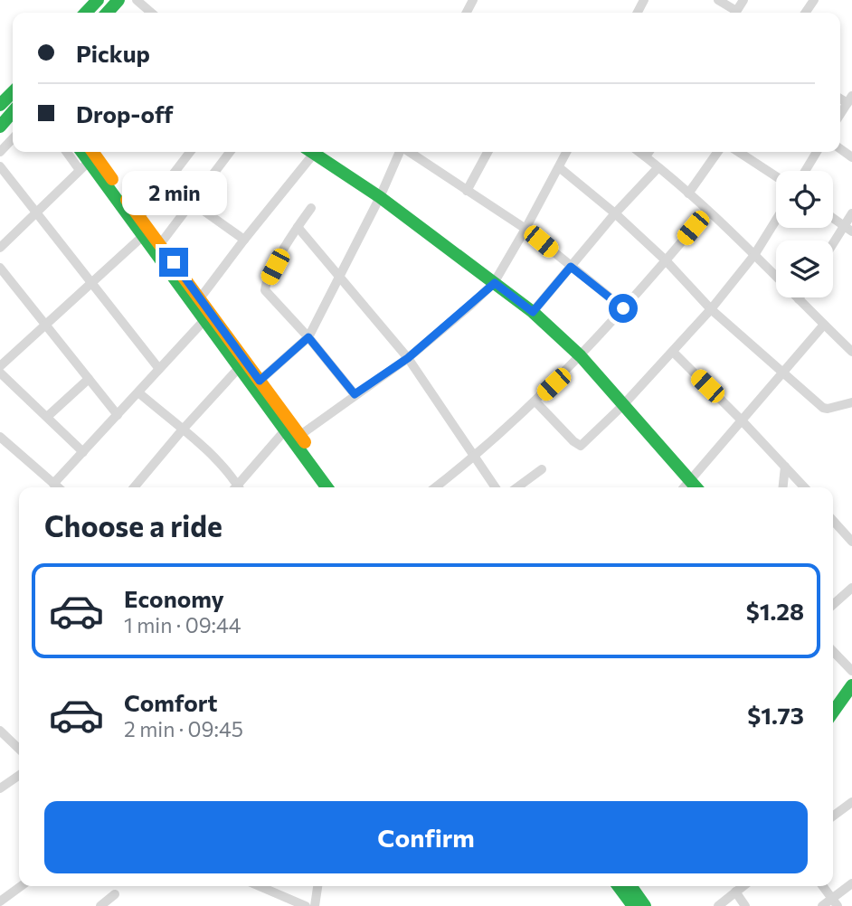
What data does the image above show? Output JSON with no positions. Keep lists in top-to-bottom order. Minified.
{"page":{"banner":["Pickup","Drop-off"],"bubble":"2 min","heading":"Choose a ride","list":[{"name":"Economy","note":"1 min · 09:44","value":"$1.28"},{"name":"Comfort","note":"2 min · 09:45","value":"$1.73"}],"buttons":"Confirm"}}
